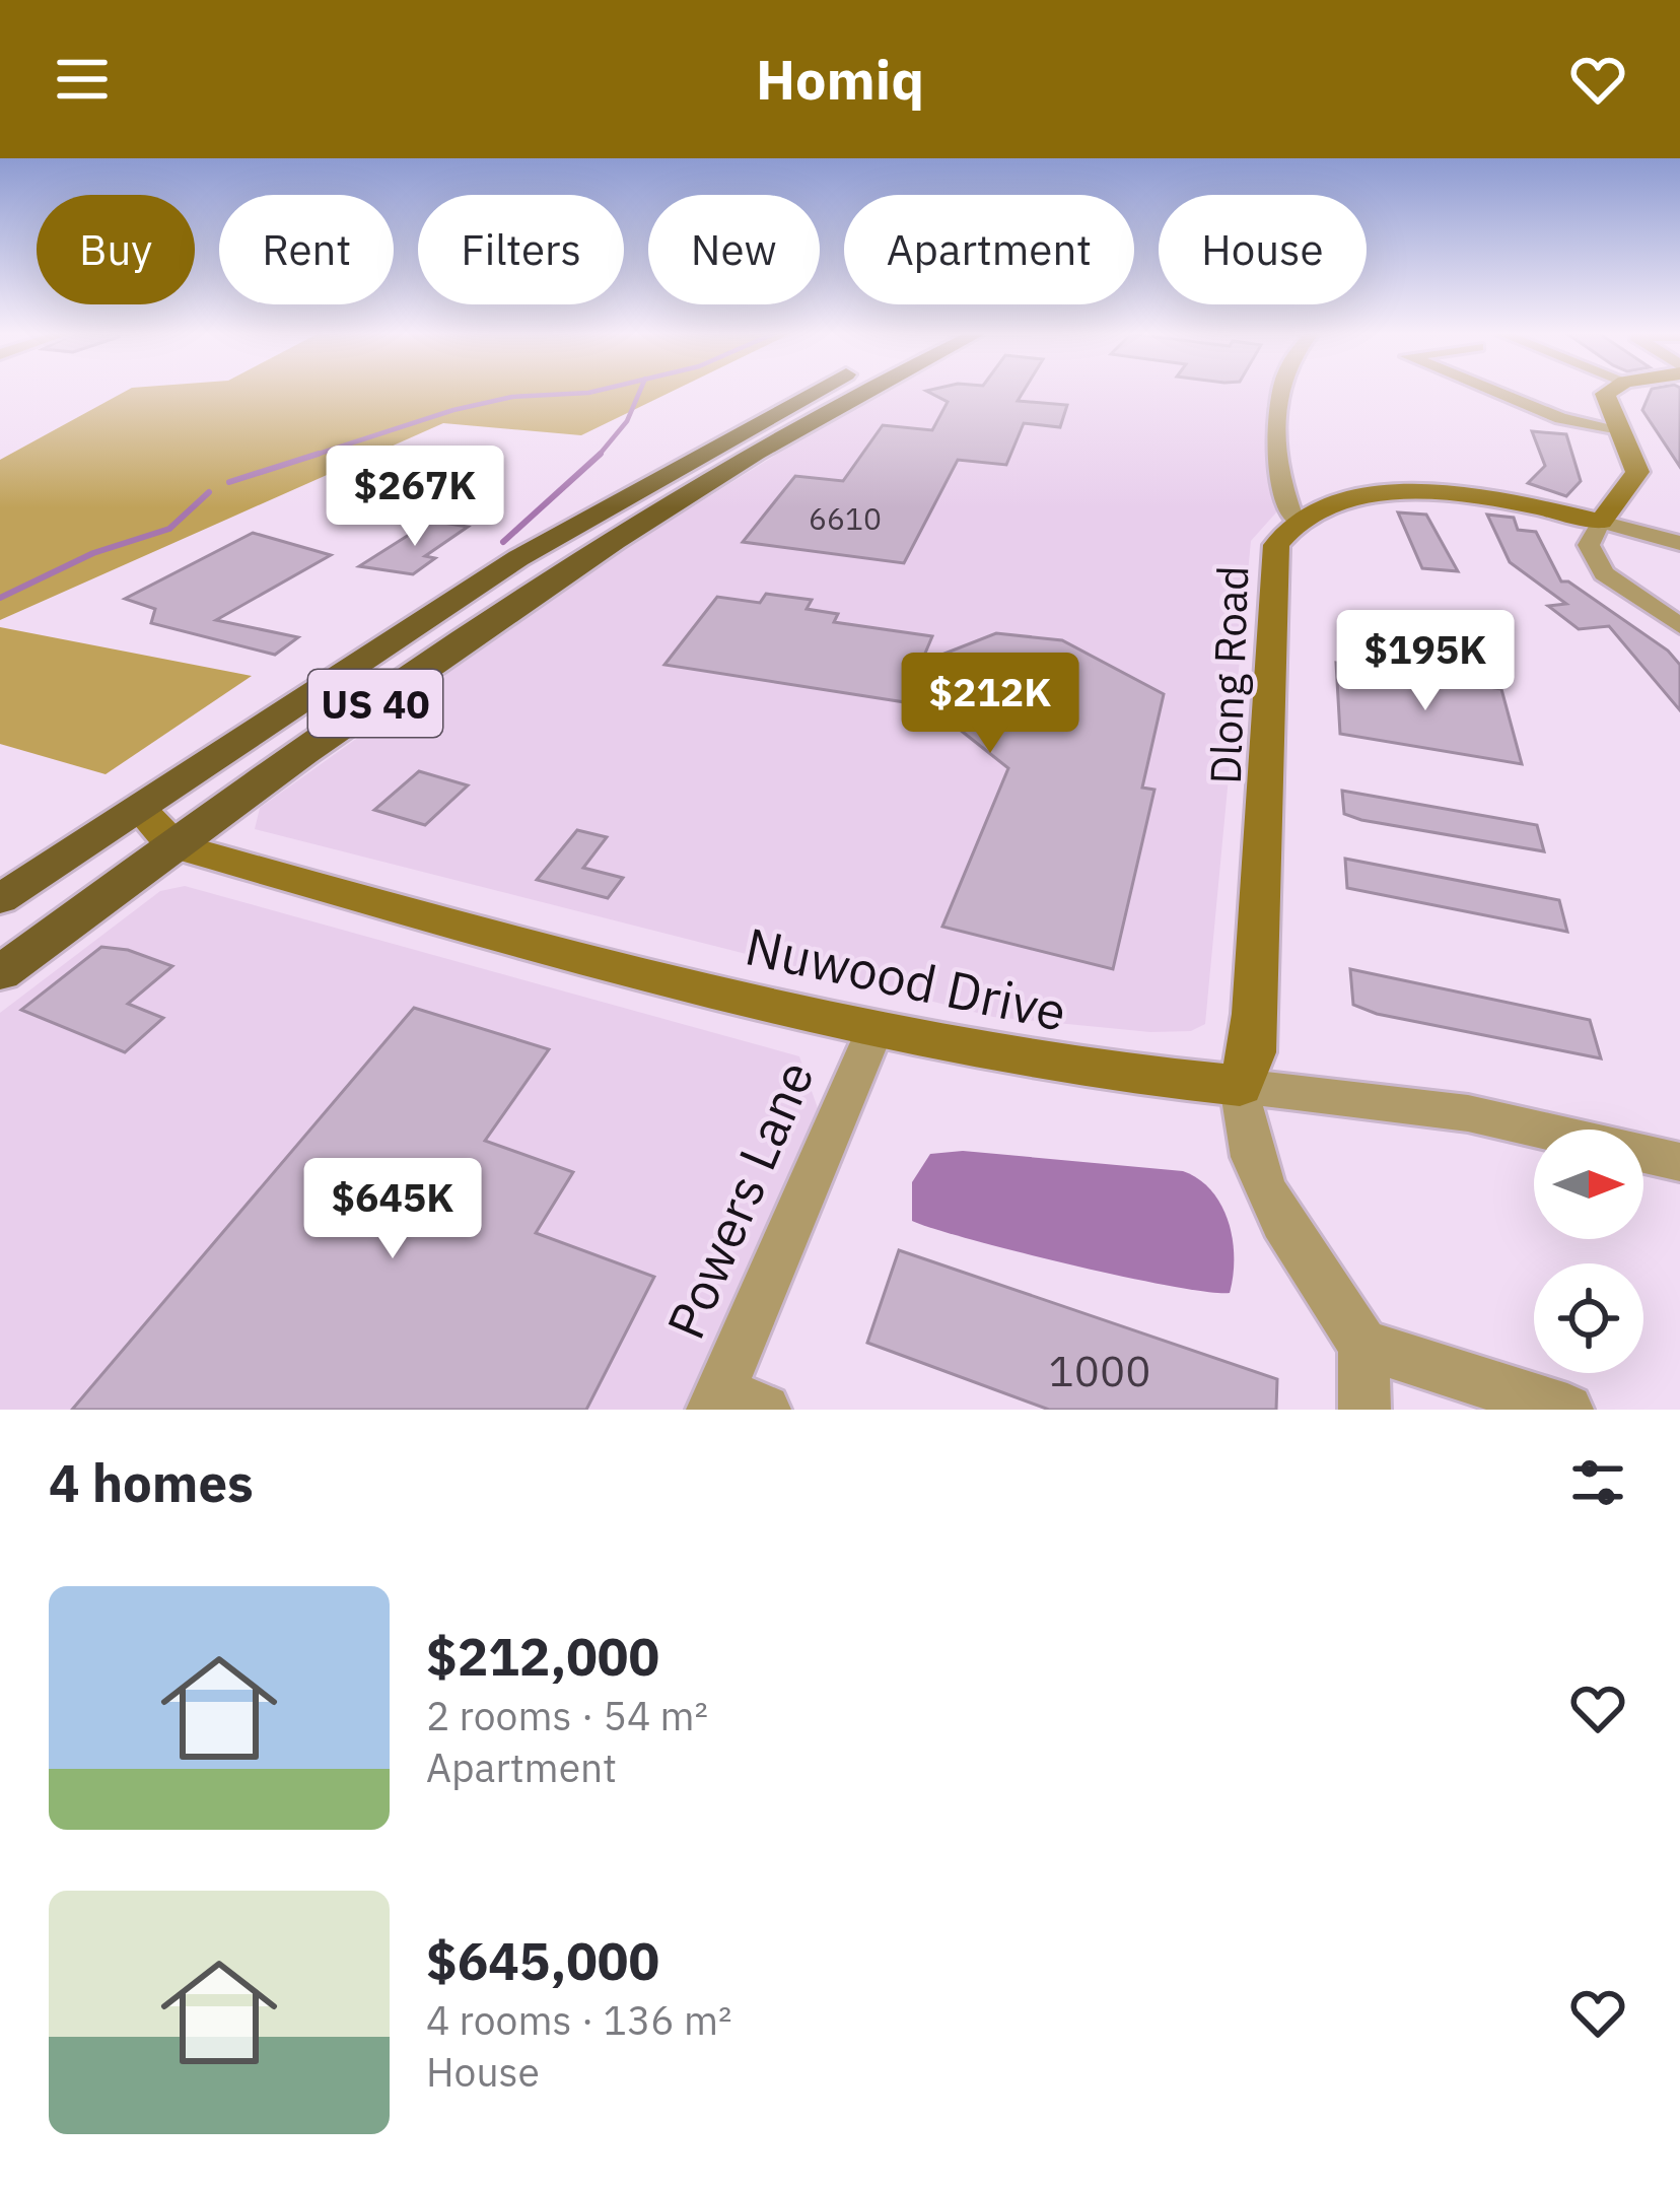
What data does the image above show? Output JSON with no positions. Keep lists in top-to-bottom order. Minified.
{"streets":{"main road":["US 40"],"street":["Dlong Road","Nuwood Drive","Powers Lane"]},"crossings":[["Dlong Road","Nuwood Drive"],["US 40","Nuwood Drive"],["Nuwood Drive","Powers Lane"]],"house_numbers":["6610","1000"],"north":"right","page":{"header":"Homiq","chip":["Buy","Rent","Filters","New","Apartment","House"],"price":["$267K","$195K","$212K","$645K"],"heading":"4 homes","list":[{"name":"$212,000","note":"2 rooms · 54 m² · Apartment"},{"name":"$645,000","note":"4 rooms · 136 m² · House"}]}}
